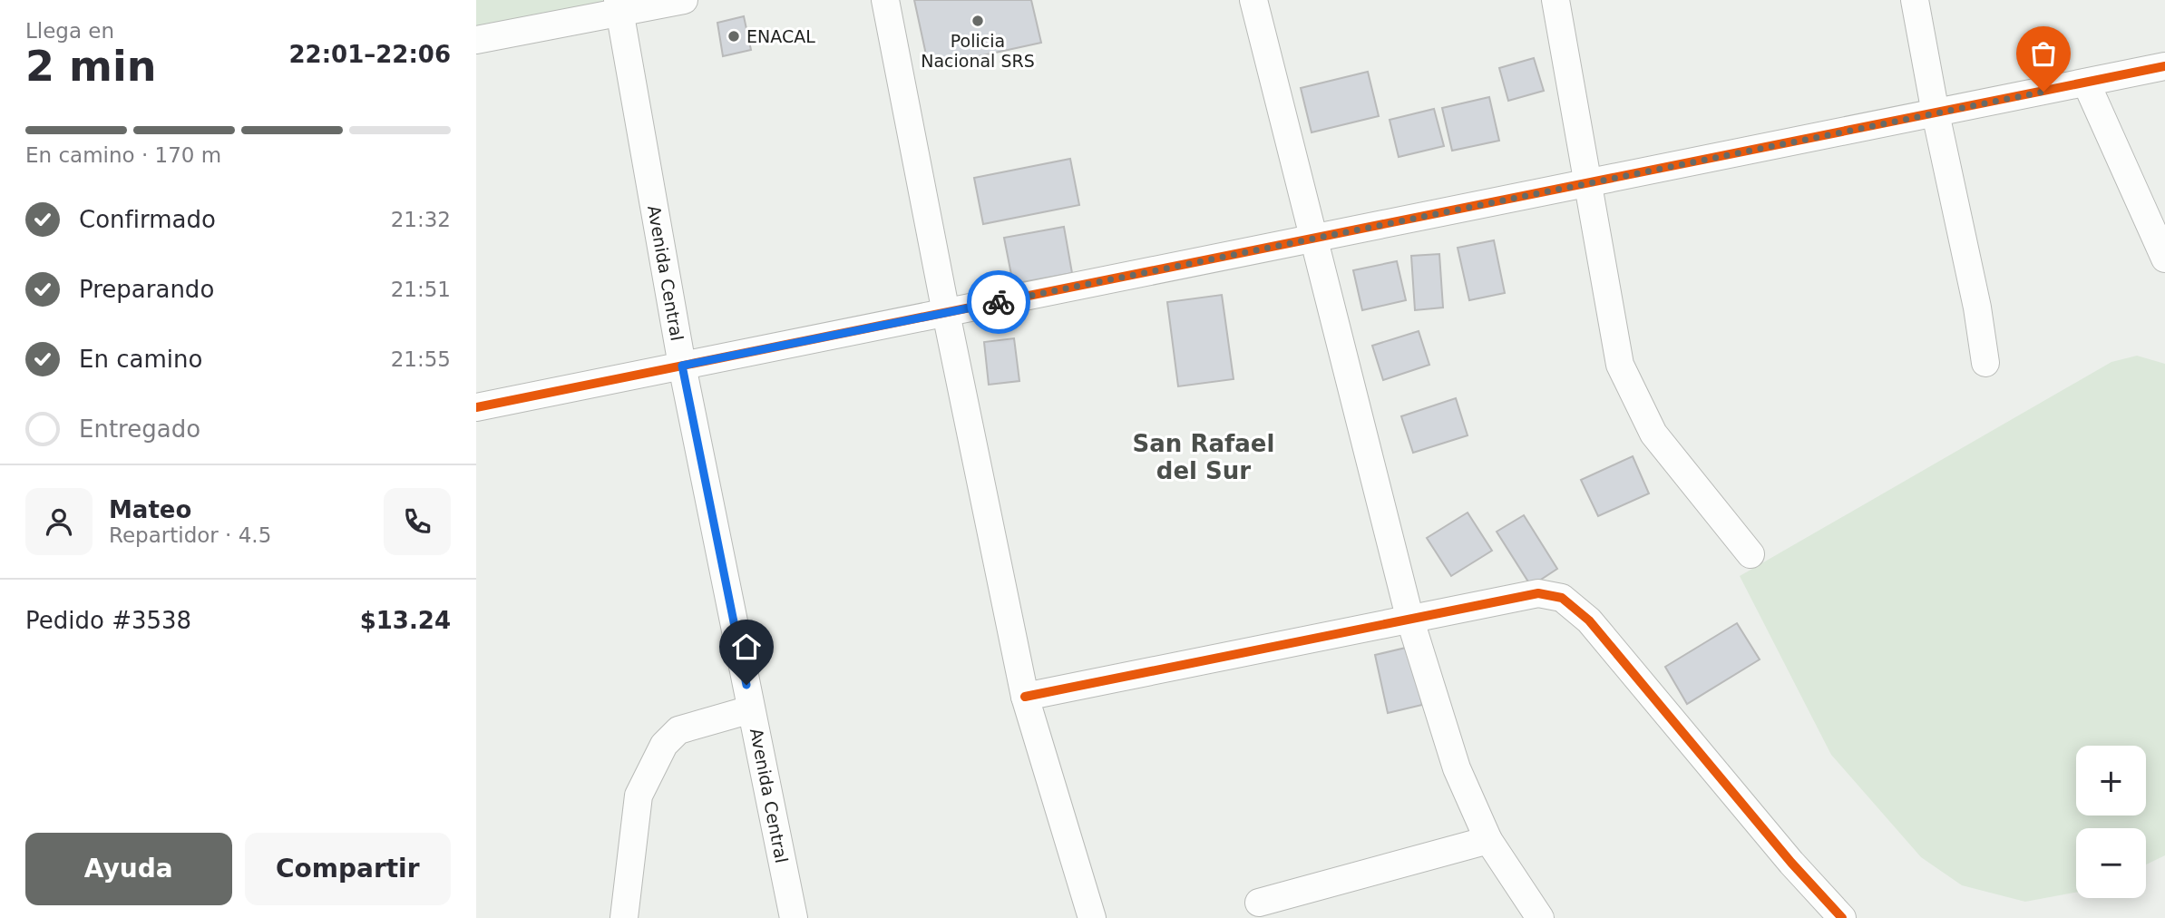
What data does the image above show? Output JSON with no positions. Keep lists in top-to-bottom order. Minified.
{"streets":{"street":["Avenida Central"]},"districts":["San Rafael del Sur"],"places":["Policia Nacional SRS","ENACAL"],"page":{"heading":["2 min","Llega en","22:01–22:06"],"panel":["Mateo","Repartidor · 4.5","Pedido #3538","$13.24"],"bar":"En camino · 170 m","list":[["Confirmado","21:32"],["Preparando","21:51"],["En camino","21:55"],"Entregado"],"map_buttons":["+","−"],"buttons":["Ayuda","Compartir"]}}
